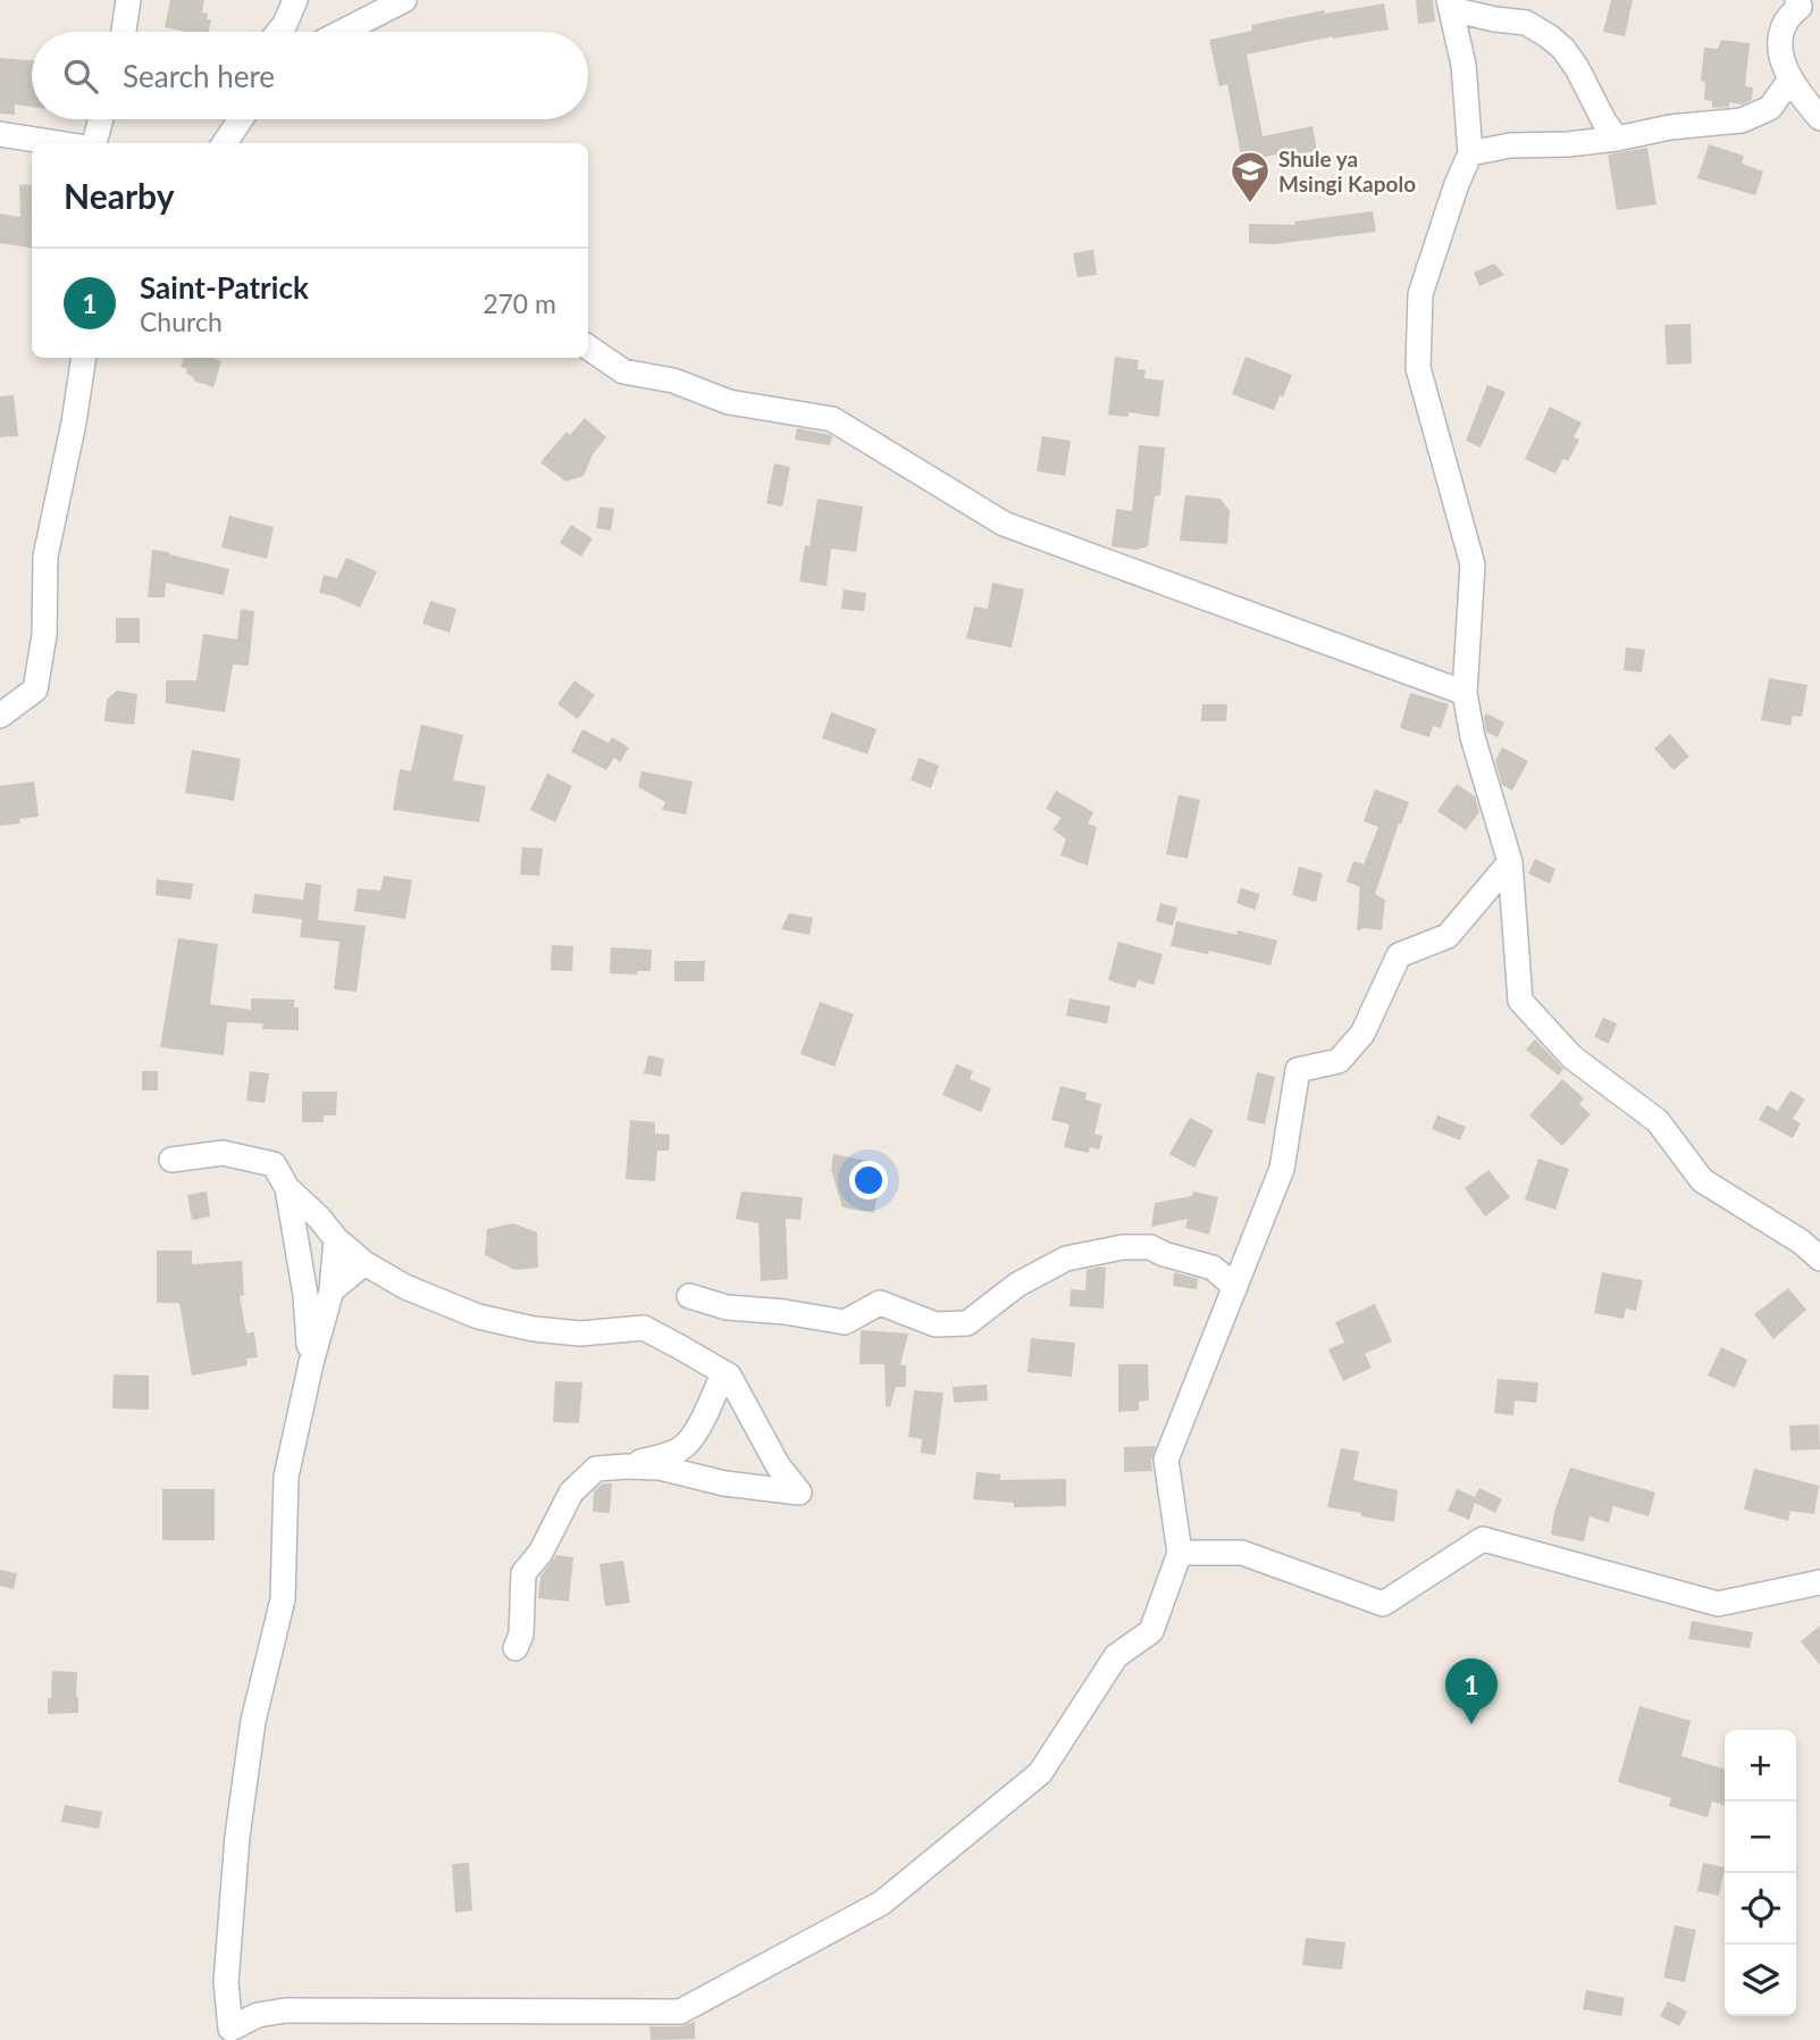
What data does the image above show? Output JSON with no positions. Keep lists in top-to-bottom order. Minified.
{"places":{"school or university":["Shule ya Msingi Kapolo"]},"page":{"search":"Search here","heading":"Nearby","list":[{"mark":"1","name":"Saint-Patrick","note":"Church","value":"270 m"}],"pins":"1","map_buttons":["+","−"]}}
